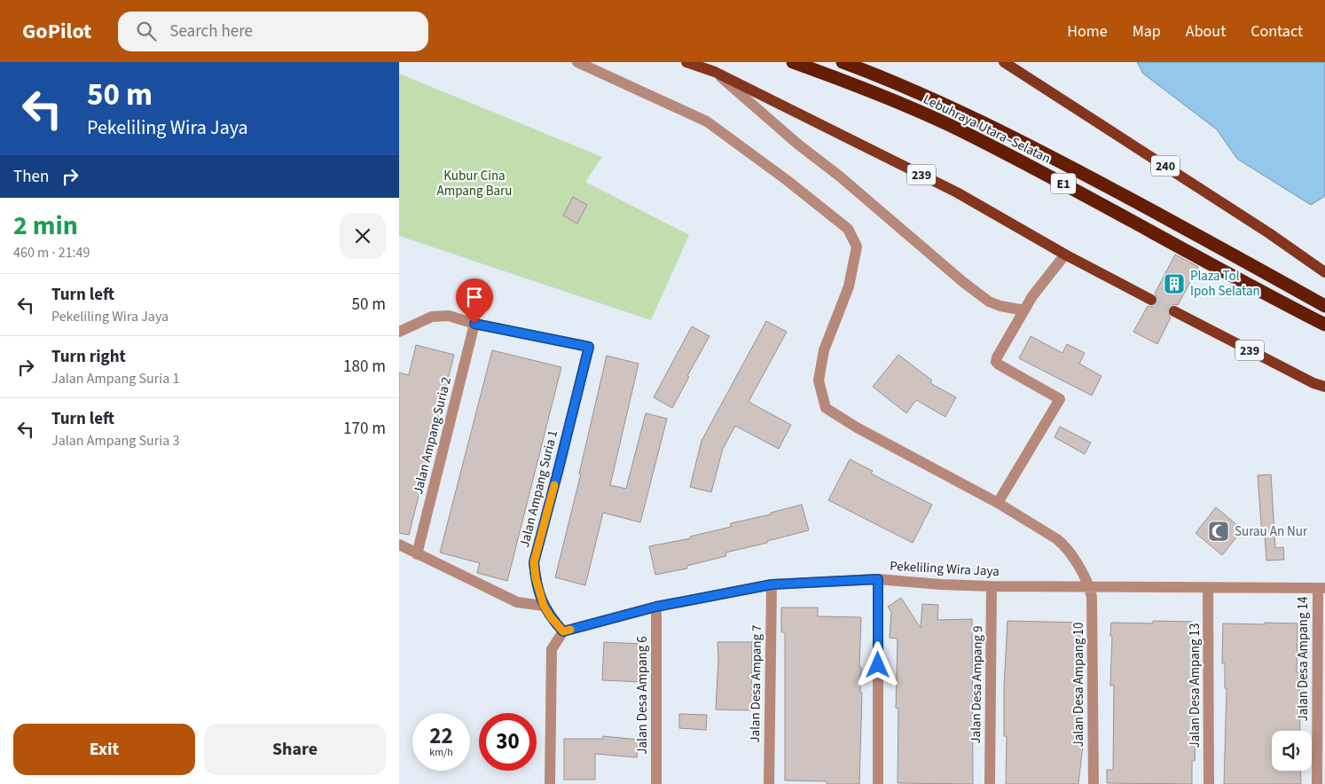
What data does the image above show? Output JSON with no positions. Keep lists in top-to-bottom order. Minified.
{"streets":{"highway":["Lebuhraya Utara–Selatan","E1"],"main road":["240","239"],"street":["Jalan Ampang Suria 2","Jalan Ampang Suria 1","Pekeliling Wira Jaya","Jalan Desa Ampang 14","Jalan Desa Ampang 7","Jalan Desa Ampang 9","Jalan Desa Ampang 10","Jalan Desa Ampang 13","Jalan Desa Ampang 6"]},"crossings":[["Jalan Ampang Suria 2","Jalan Ampang Suria 1"],["Jalan Ampang Suria 1","Pekeliling Wira Jaya"],["Pekeliling Wira Jaya","Jalan Desa Ampang 14"],["Pekeliling Wira Jaya","Jalan Desa Ampang 7"],["Pekeliling Wira Jaya","Jalan Desa Ampang 9"],["Pekeliling Wira Jaya","Jalan Desa Ampang 10"],["Pekeliling Wira Jaya","Jalan Desa Ampang 13"],["Pekeliling Wira Jaya","Jalan Desa Ampang 6"]],"parks":["Kubur Cina Ampang Baru"],"places":{"building":["Plaza Tol Ipoh Selatan"],"mosque":["Surau An Nur"]},"page":{"header":"GoPilot","search":"Search here","nav":["Home","Map","About","Contact"],"turn":["50 m","Pekeliling Wira Jaya"],"then":"Then","heading":["2 min","460 m · 21:49"],"list":[{"name":"Turn left","note":"Pekeliling Wira Jaya","value":"50 m"},{"name":"Turn right","note":"Jalan Ampang Suria 1","value":"180 m"},{"name":"Turn left","note":"Jalan Ampang Suria 3","value":"170 m"}],"speed":"22 km/h","limit":"30","buttons":["Exit","Share"]}}
